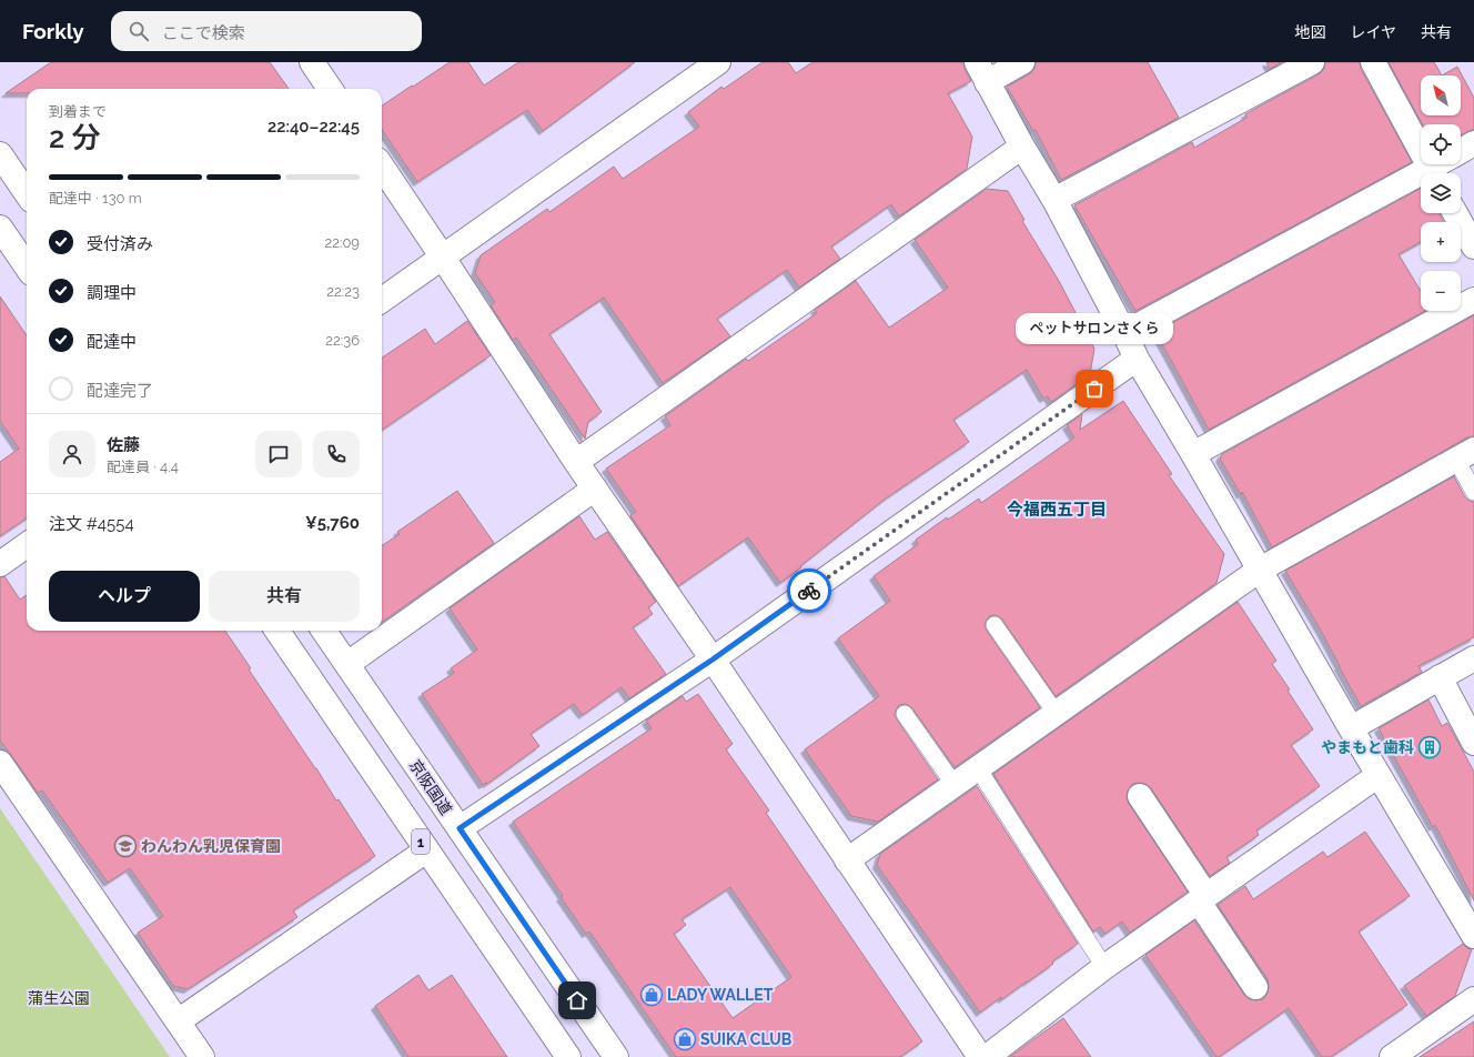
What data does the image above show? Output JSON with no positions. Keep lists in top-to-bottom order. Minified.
{"streets":{"main road":["京阪国道","1"]},"districts":["今福西五丁目"],"parks":["蒲生公園"],"places":{"other":["ペットサロンさくら"],"building":["やまもと歯科"],"school or university":["わんわん乳児保育園"],"shop":["LADY WALLET","SUIKA CLUB"]},"north":"top left","page":{"header":"Forkly","search":"ここで検索","nav":["地図","レイヤ","共有"],"map_buttons":["+","−"],"heading":["2 分","到着まで","22:40–22:45"],"panel":["佐藤","配達員 · 4.4","注文 #4554","¥5,760"],"bar":"配達中 · 130 m","list":[["受付済み","22:09"],["調理中","22:23"],["配達中","22:36"],"配達完了"],"bubble":"ペットサロンさくら","buttons":["ヘルプ","共有"]}}
